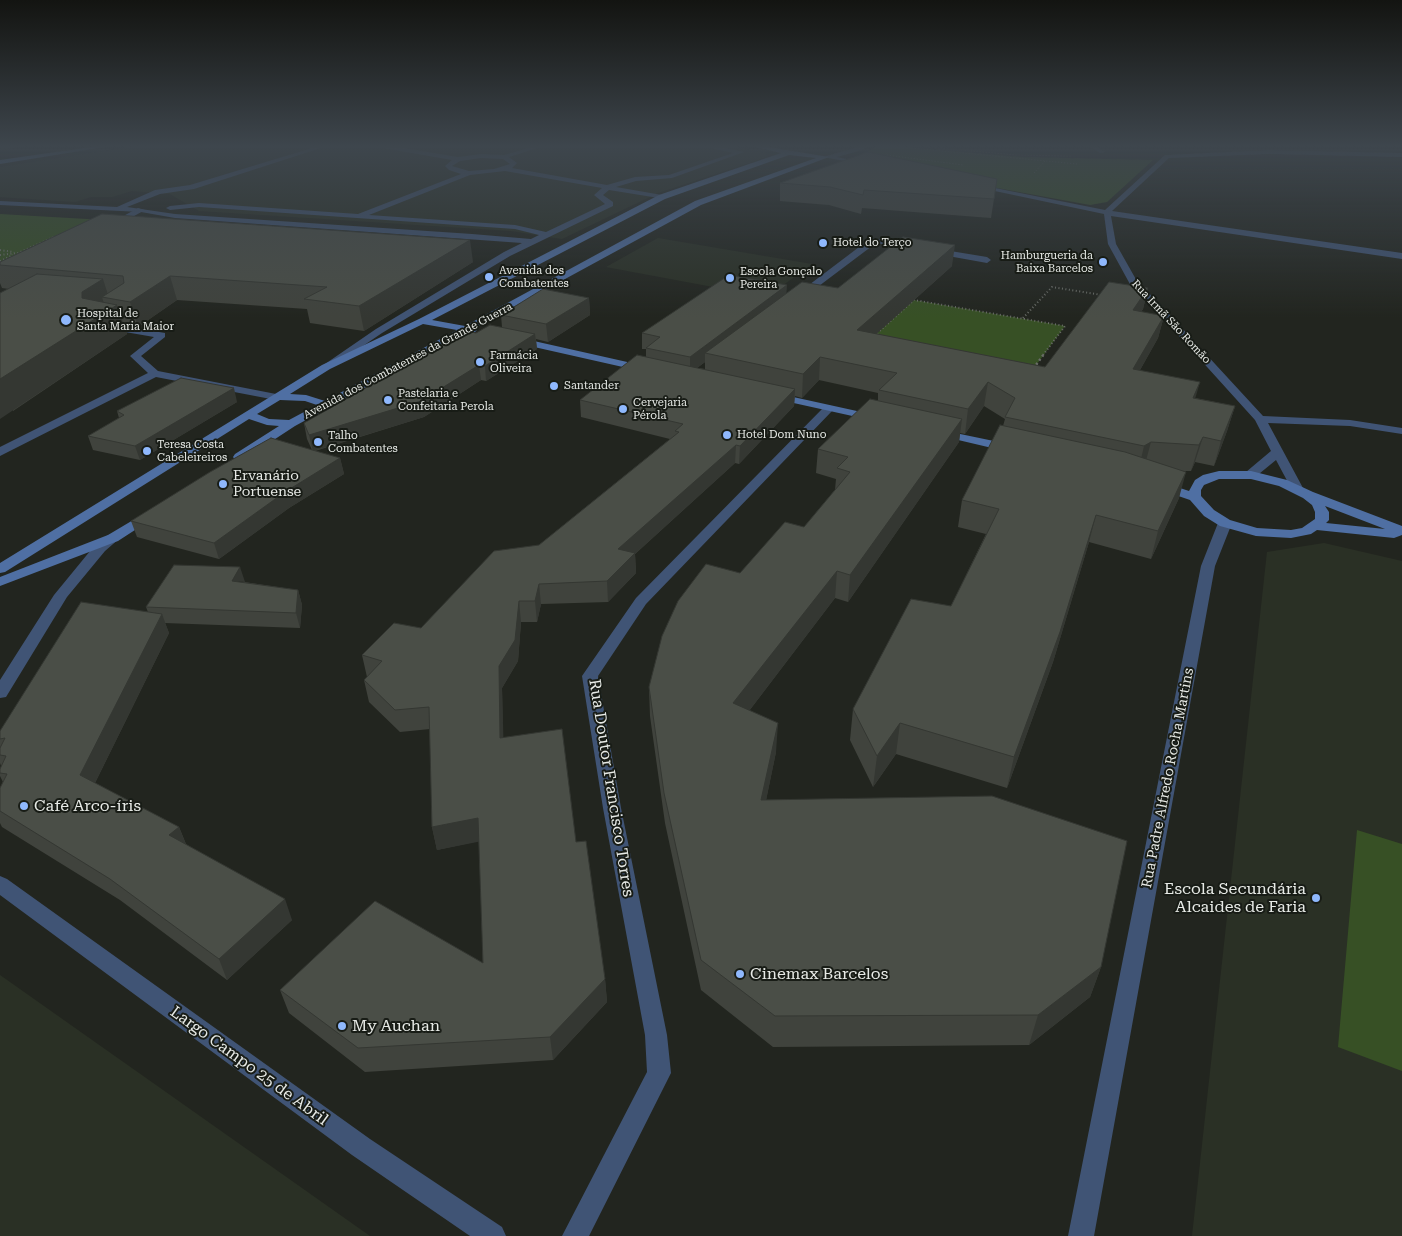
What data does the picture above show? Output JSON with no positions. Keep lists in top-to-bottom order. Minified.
{"streets":{"main road":["Avenida dos Combatentes da Grande Guerra"],"street":["Rua Irmã São Romão","Rua Padre Alfredo Rocha Martins","Rua Doutor Francisco Torres","Largo Campo 25 de Abril"]},"places":["Hotel do Terço","Hamburgueria da Baixa Barcelos","Avenida dos Combatentes","Escola Gonçalo Pereira","Hospital de Santa Maria Maior","Farmácia Oliveira","Santander","Pastelaria e Confeitaria Perola","Cervejaria Pérola","Hotel Dom Nuno","Talho Combatentes","Teresa Costa Cabeleireiros","Ervanário Portuense","Café Arco-íris","Escola Secundária Alcaides de Faria","Cinemax Barcelos","My Auchan"]}
